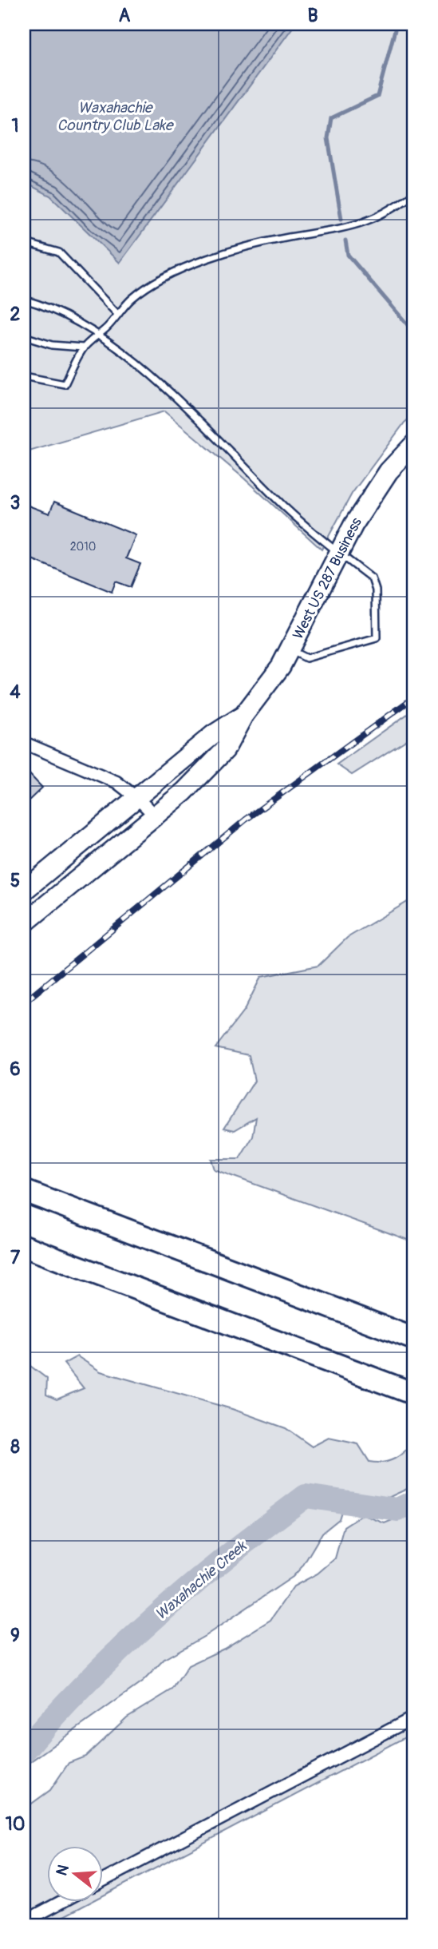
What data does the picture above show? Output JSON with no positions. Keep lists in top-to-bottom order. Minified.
{"streets":{"main road":["West US 287 Business"]},"water":["Waxahachie Country Club Lake","Waxahachie Creek"],"house_numbers":["2010"],"north":"left","grid":{"columns":["A","B"],"rows":["1","2","3","4","5","6","7","8","9","10"]}}
